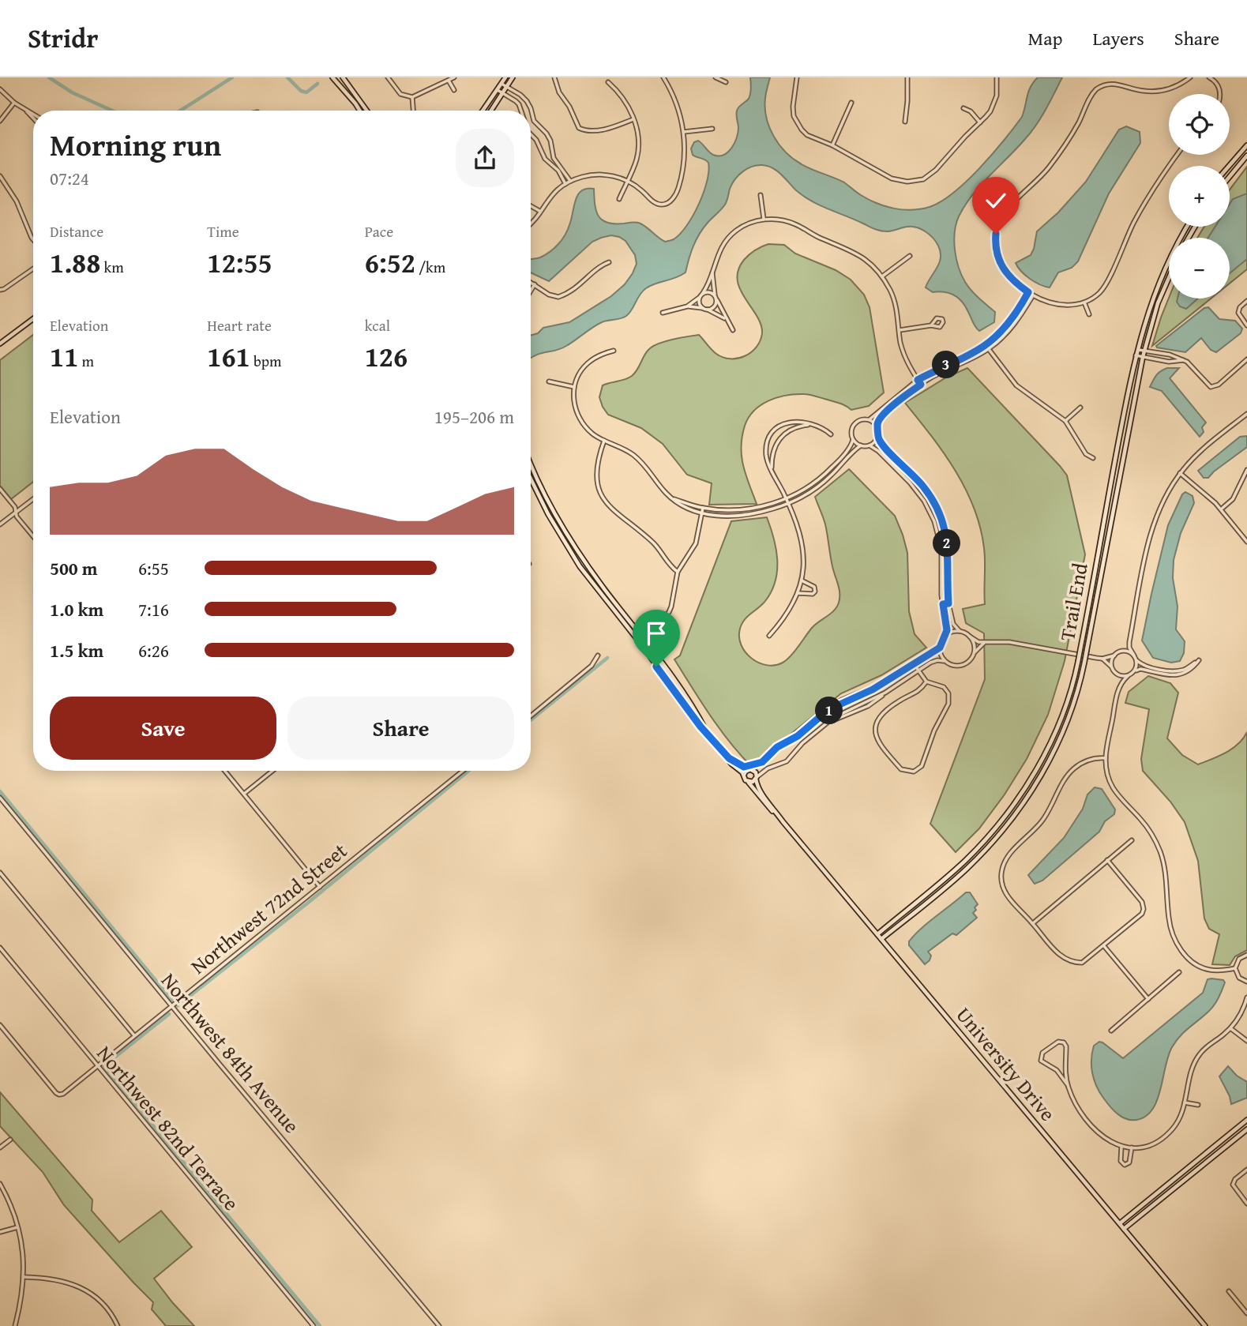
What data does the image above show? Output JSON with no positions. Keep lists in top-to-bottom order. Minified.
{"streets":{"street":["Trail End","Northwest 72nd Street","Northwest 84th Avenue","University Drive","Northwest 82nd Terrace"]},"crossings":[["Trail End","University Drive"],["Northwest 72nd Street","Northwest 84th Avenue"],["Northwest 72nd Street","Northwest 82nd Terrace"]],"page":{"header":"Stridr","nav":["Map","Layers","Share"],"map_buttons":["+","−"],"heading":["Morning run","07:24"],"stats":[["Distance","1.88 km"],["Time","12:55"],["Pace","6:52 /km"],["Elevation","11 m"],["Heart rate","161 bpm"],["kcal","126"]],"pins":["3","2","1"],"chart":["Elevation","195–206 m"],"list":[{"name":"500 m","note":"6:55"},{"name":"1.0 km","note":"7:16"},{"name":"1.5 km","note":"6:26"}],"buttons":["Save","Share"]}}
